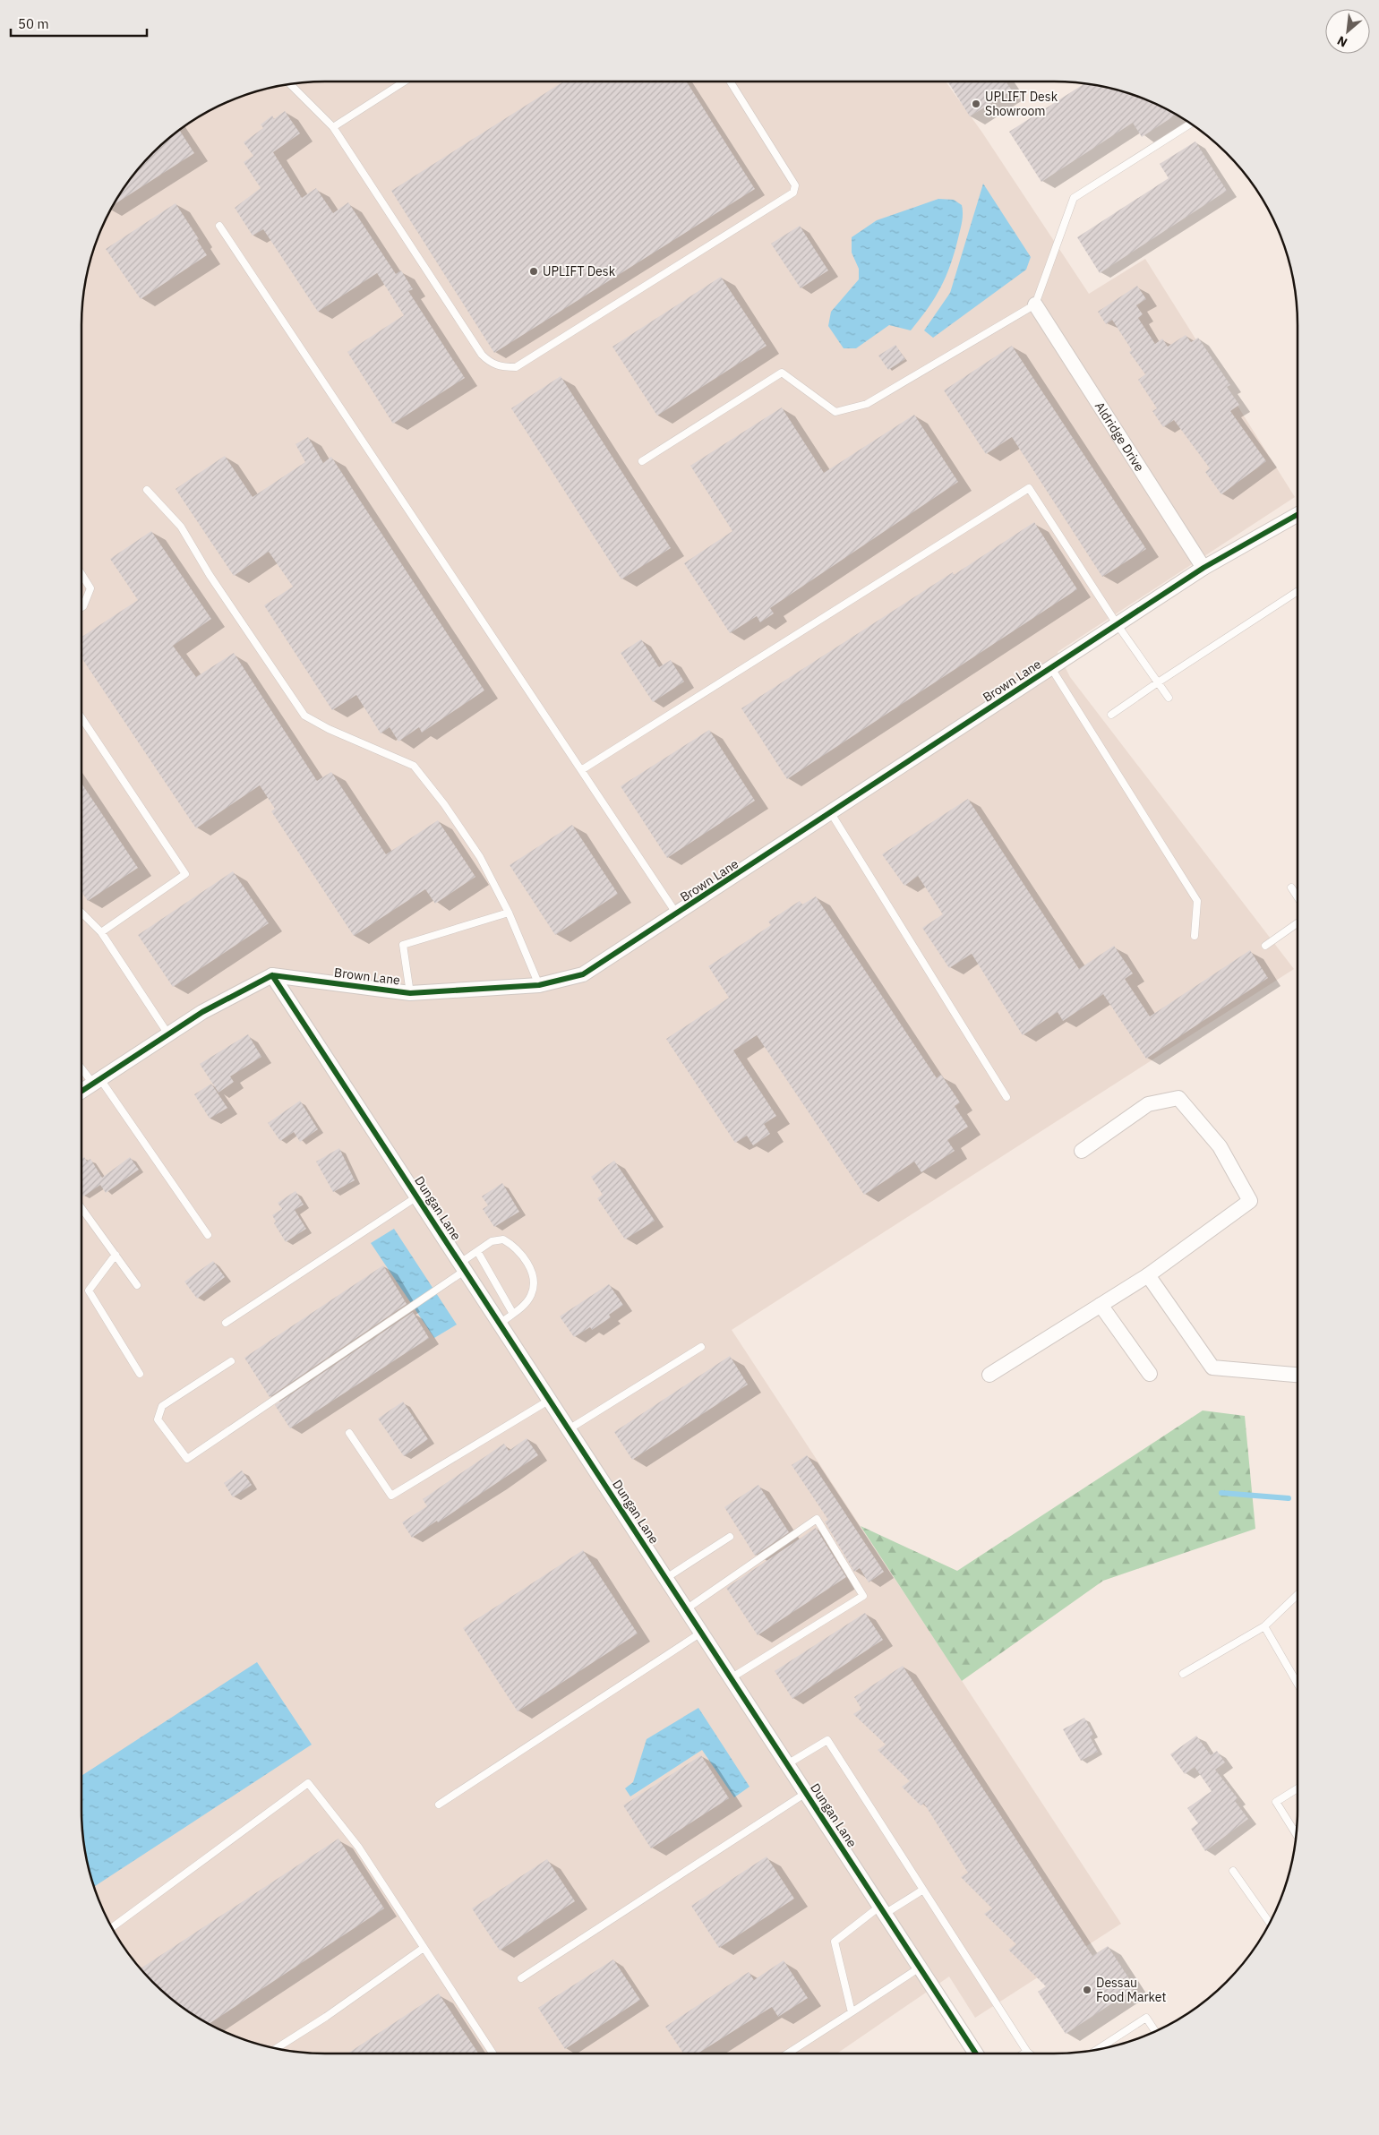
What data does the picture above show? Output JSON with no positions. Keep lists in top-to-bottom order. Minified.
{"streets":{"street":["Aldridge Drive","Brown Lane","Dungan Lane"]},"crossings":[["Aldridge Drive","Brown Lane"],["Brown Lane","Dungan Lane"]],"places":["UPLIFT Desk Showroom","UPLIFT Desk","Dessau Food Market"],"scale_bar":"50 m","north":"bottom left"}
